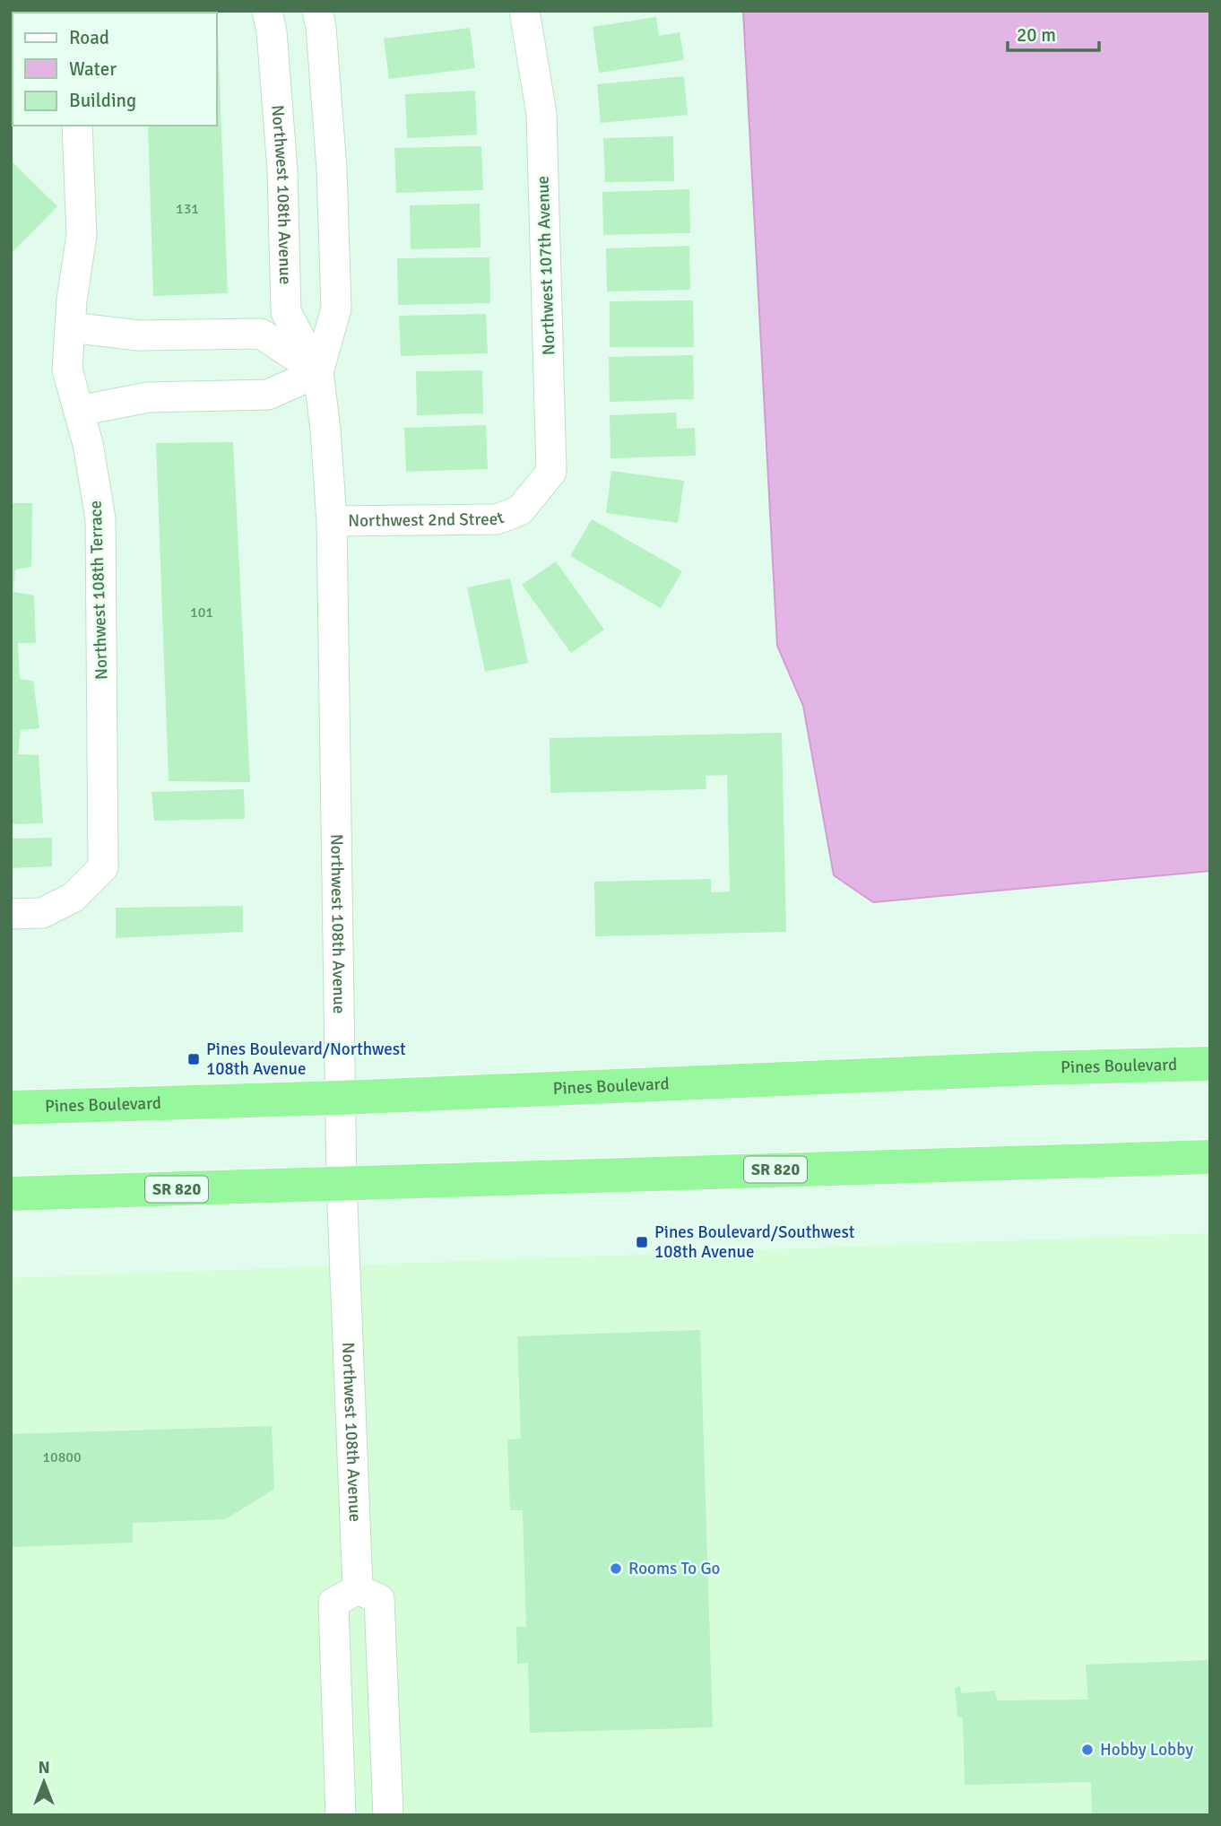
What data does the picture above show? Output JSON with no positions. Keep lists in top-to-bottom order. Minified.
{"streets":{"highway":["Pines Boulevard","SR 820"],"street":["Northwest 108th Avenue","Northwest 107th Avenue","Northwest 2nd Street","Northwest 108th Terrace"]},"crossings":[["Northwest 108th Avenue","Northwest 2nd Street"],["Northwest 108th Avenue","Pines Boulevard"],["Northwest 108th Avenue","SR 820"],["Northwest 107th Avenue","Northwest 2nd Street"]],"places":{"transit":["Pines Boulevard/Northwest 108th Avenue","Pines Boulevard/Southwest 108th Avenue"],"other":["Rooms To Go","Hobby Lobby"]},"house_numbers":["131","101","10800"],"legend":["Road","Water","Building"],"scale_bar":"20 m","north":"top"}
